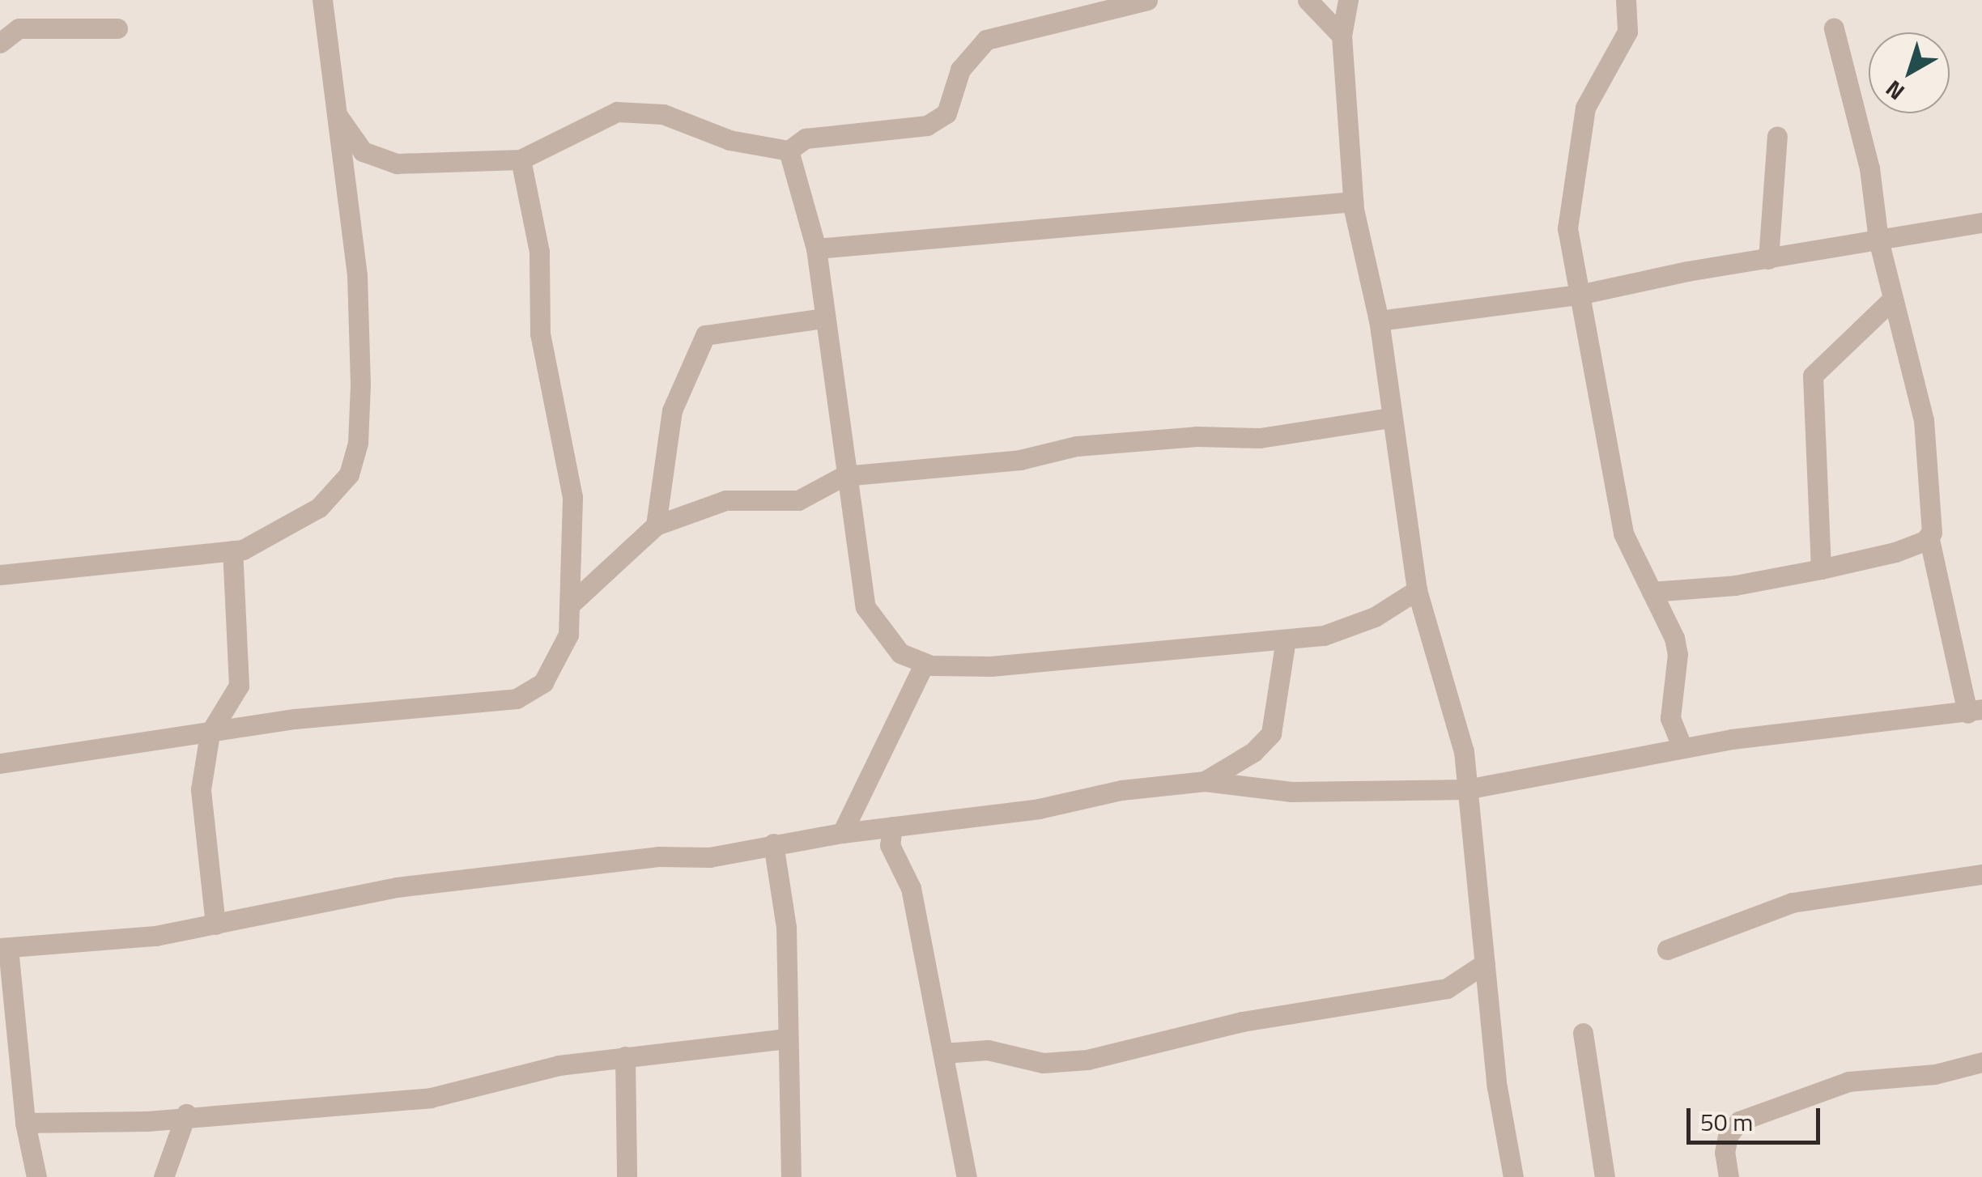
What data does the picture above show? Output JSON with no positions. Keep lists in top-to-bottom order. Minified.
{"scale_bar":"50 m","north":"bottom left"}
